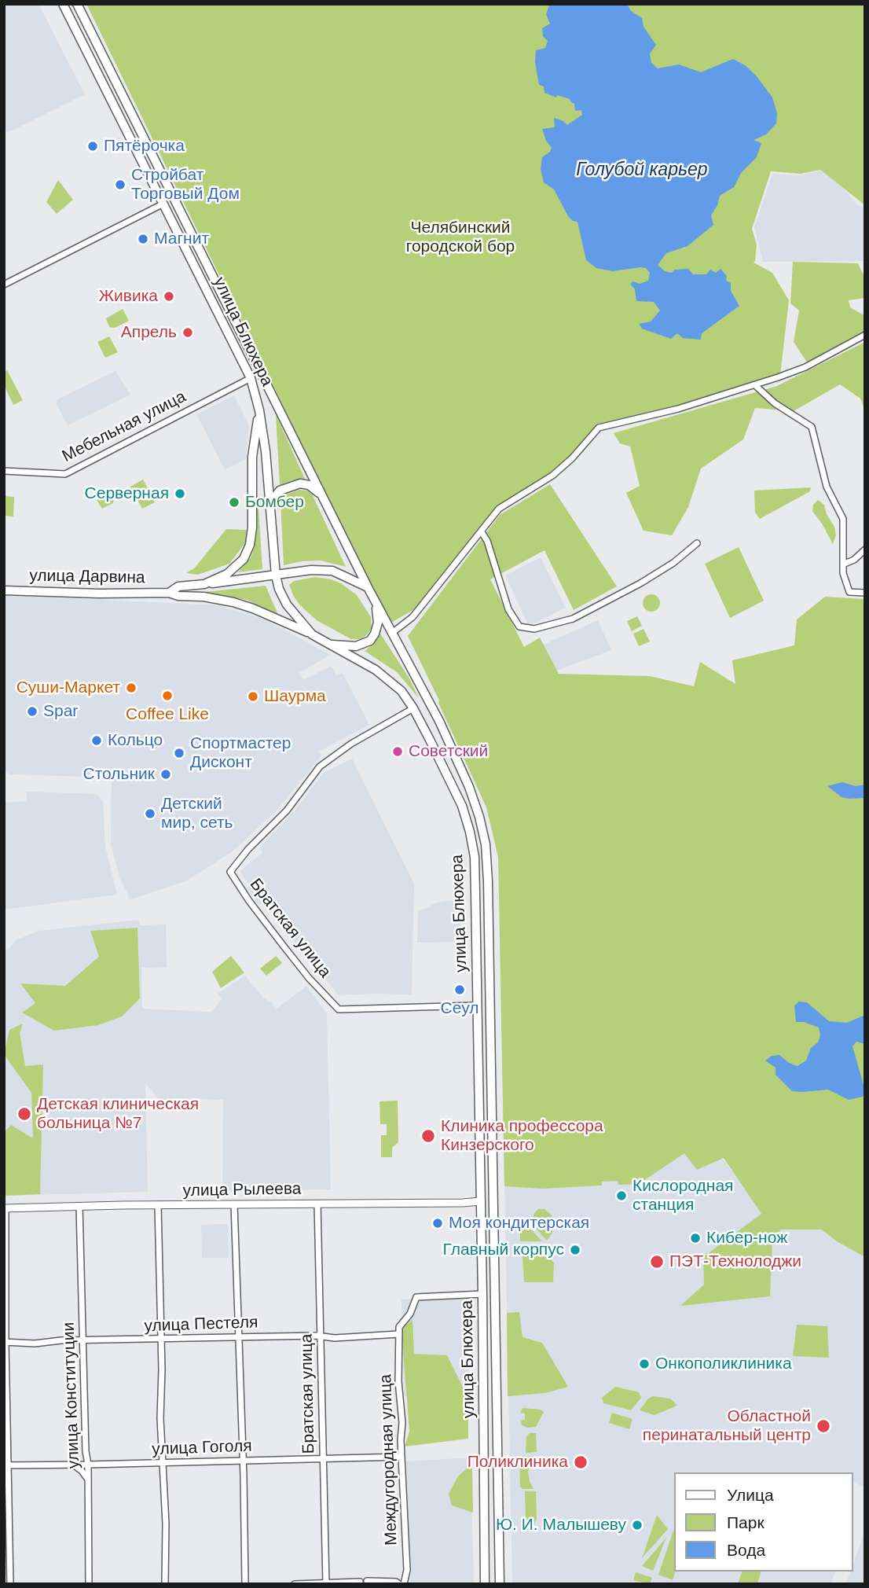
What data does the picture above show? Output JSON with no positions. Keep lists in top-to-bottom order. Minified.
{"streets":{"main road":["улица Блюхера","улица Дарвина"],"street":["Мебельная улица","Братская улица","улица Рылеева","улица Пестеля","улица Конституции","улица Гоголя","Междугородная улица"]},"crossings":[["улица Блюхера","Мебельная улица"],["улица Блюхера","улица Дарвина"],["улица Блюхера","Братская улица"],["улица Блюхера","улица Рылеева"],["Братская улица","улица Рылеева"],["Братская улица","улица Пестеля"],["Братская улица","улица Гоголя"],["улица Рылеева","улица Конституции"],["улица Пестеля","улица Конституции"],["улица Пестеля","Междугородная улица"],["улица Конституции","улица Гоголя"],["улица Гоголя","Междугородная улица"]],"water":["Голубой карьер"],"parks":["Челябинский городской бор"],"places":["Пятёрочка","Стройбат Торговый Дом","Магнит","Живика","Апрель","Серверная","Бомбер","Суши-Маркет","Coffee Like","Шаурма","Spar","Кольцо","Советский","Спортмастер Дисконт","Стольник","Детский мир, сеть","Сеул","Детская клиническая больница №7","Клиника профессора Кинзерского","Кислородная станция","Моя кондитерская","Кибер-нож","Главный корпус","ПЭТ-Технолоджи","Онкополиклиника","Областной перинатальный центр","Поликлиника","Ю. И. Малышеву"],"legend":["Улица","Парк","Вода"]}
